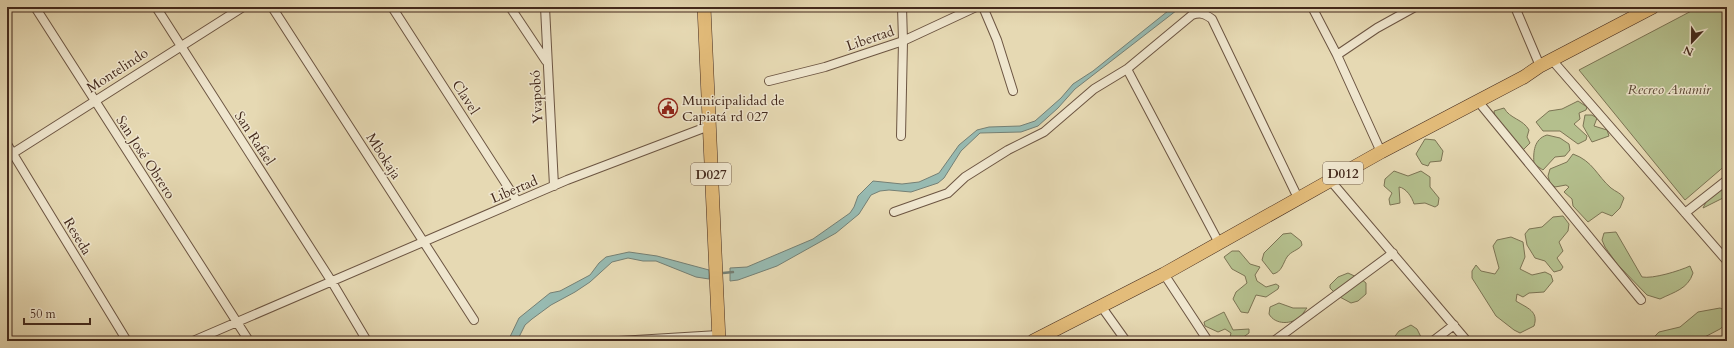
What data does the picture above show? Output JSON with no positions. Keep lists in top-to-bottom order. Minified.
{"streets":{"main road":["D012","D027"],"street":["Libertad","Montelindo","Clavel","Yvapobó","San Rafael","Mbokaja","San José Obrero","Reseda"]},"crossings":[["Libertad","Clavel"],["Libertad","Yvapobó"],["Libertad","San Rafael"],["Libertad","Mbokaja"],["Libertad","San José Obrero"],["Libertad","D027"],["Montelindo","San Rafael"],["Montelindo","San José Obrero"],["Montelindo","Reseda"]],"parks":["Recreo Anamir"],"places":{"public building":["Municipalidad de Capiatá rd 027"]},"scale_bar":"50 m","north":"bottom"}
